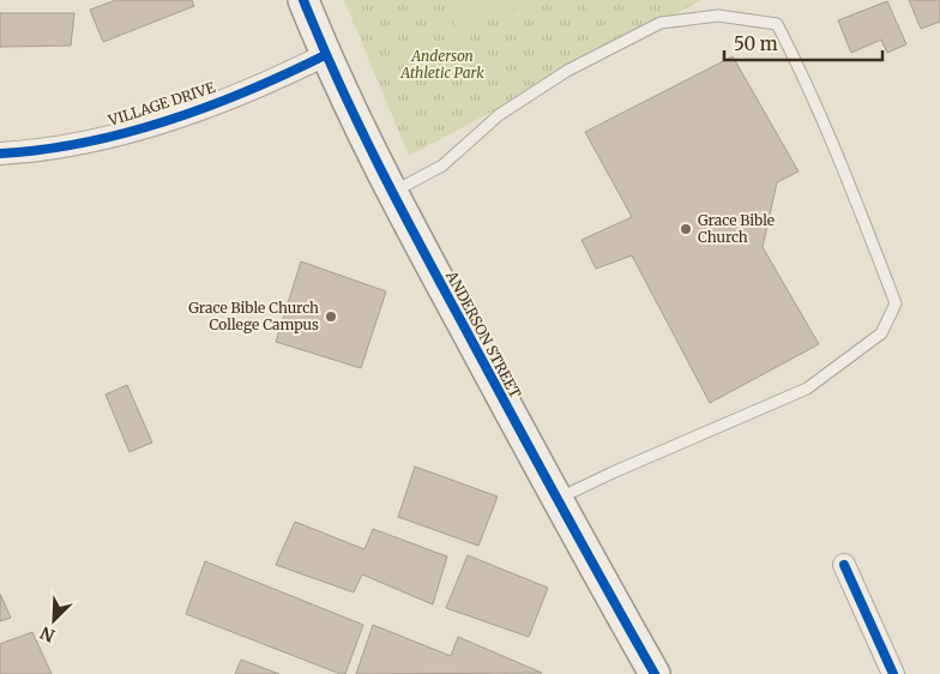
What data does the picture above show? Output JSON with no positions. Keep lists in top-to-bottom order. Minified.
{"streets":{"street":["VILLAGE DRIVE","ANDERSON STREET"]},"crossings":[["VILLAGE DRIVE","ANDERSON STREET"]],"parks":["Anderson Athletic Park"],"places":["Grace Bible Church","Grace Bible Church College Campus"],"scale_bar":"50 m","north":"bottom left"}
